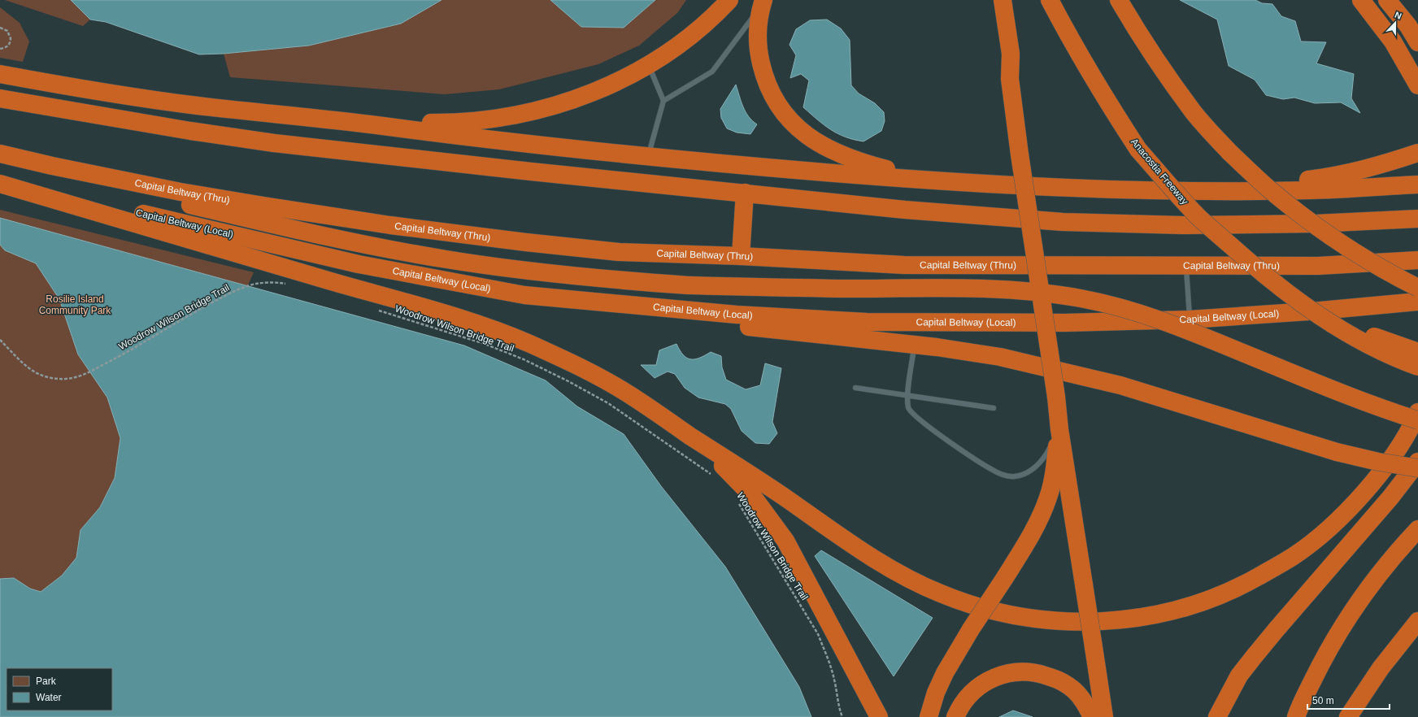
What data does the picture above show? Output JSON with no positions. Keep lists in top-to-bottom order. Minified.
{"streets":{"highway":["Anacostia Freeway","Capital Beltway (Thru)","Capital Beltway (Local)"],"path":["Woodrow Wilson Bridge Trail"]},"parks":["Rosilie Island Community Park"],"legend":["Park","Water"],"scale_bar":"50 m","north":"top"}
